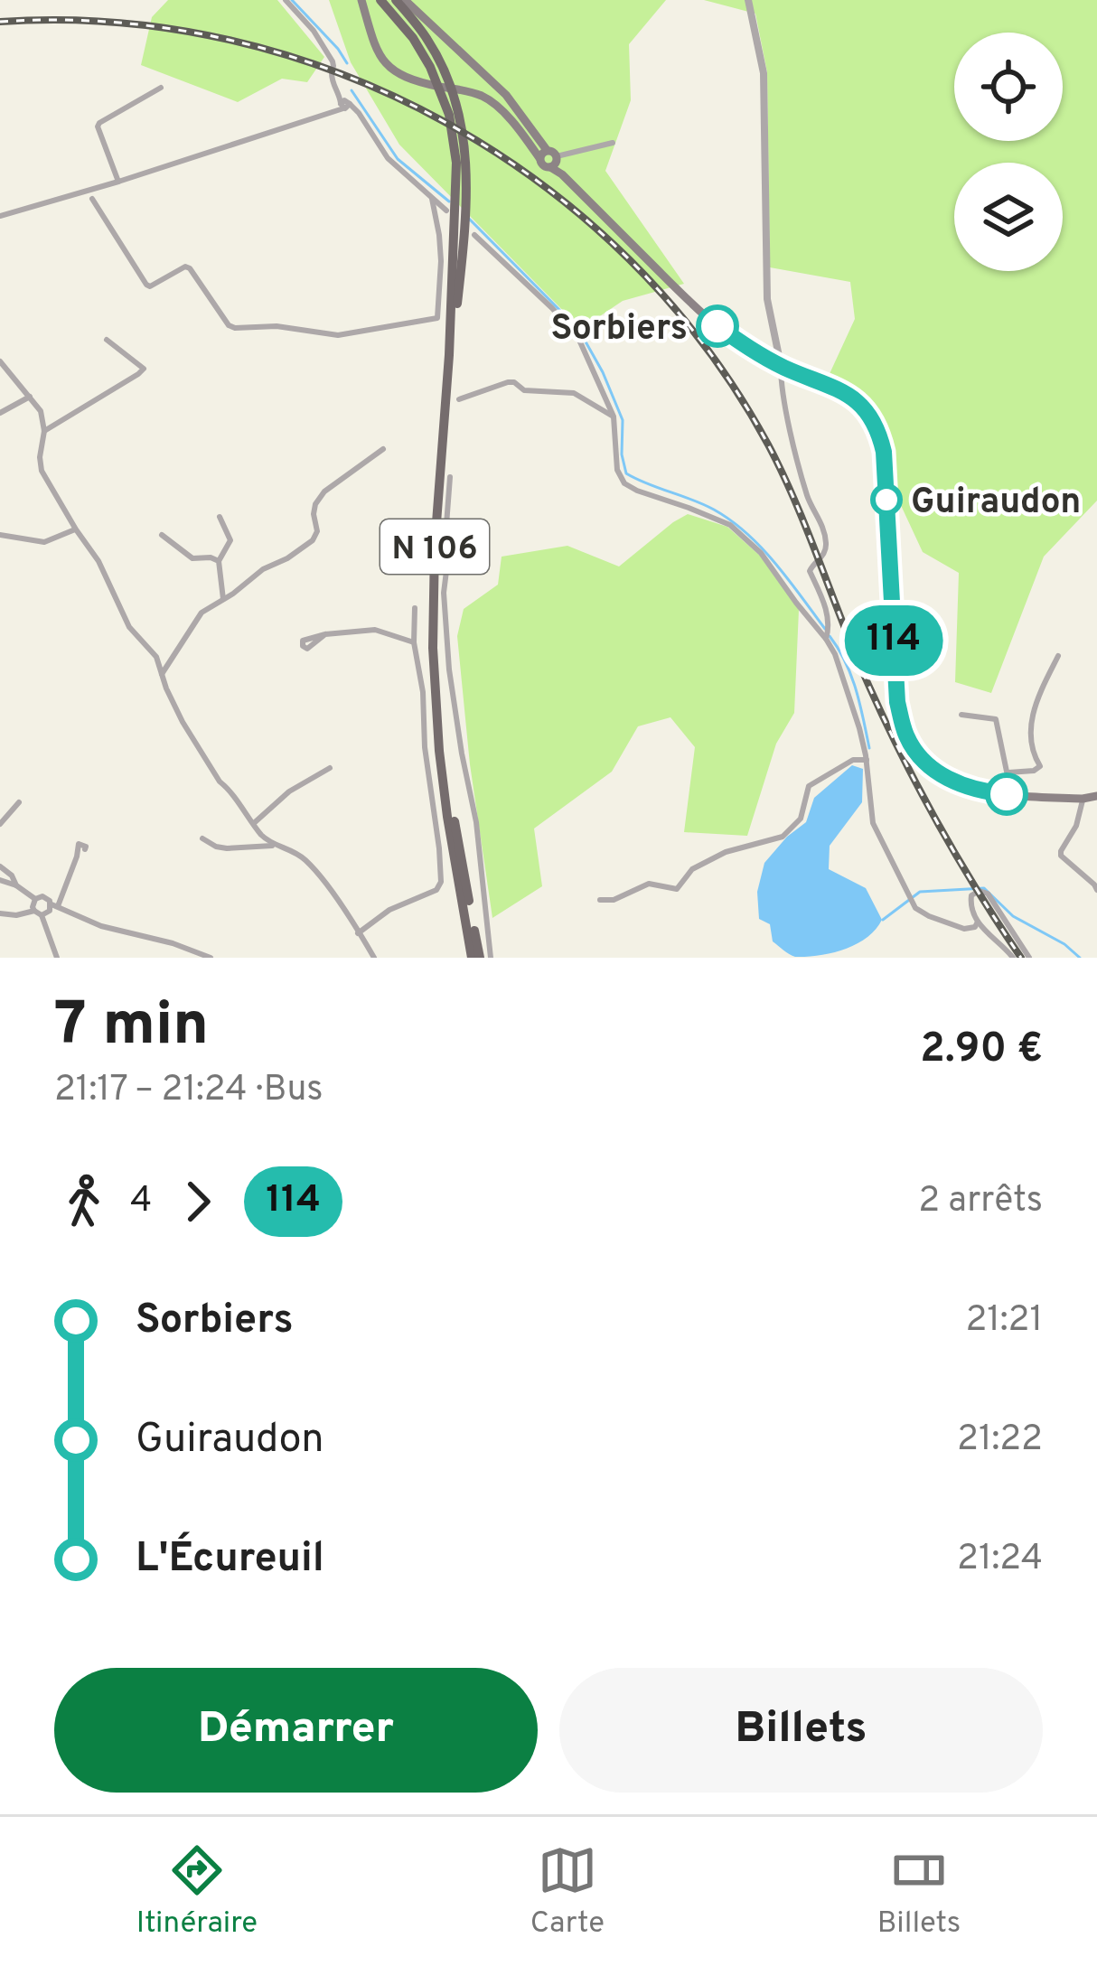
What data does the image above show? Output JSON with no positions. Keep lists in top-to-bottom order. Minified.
{"streets":{"main road":["N 106"]},"places":["Sorbiers","Guiraudon"],"lines":["bus line 114"],"page":{"on_map":"114","heading":["7 min","21:17 – 21:24 · Bus","2.90 €"],"legs":["4","114","2 arrêts"],"list":[{"name":"Sorbiers","value":"21:21"},{"name":"Guiraudon","value":"21:22"},{"name":"L'Écureuil","value":"21:24"}],"buttons":["Démarrer","Billets"],"tabs":["Itinéraire","Carte","Billets"]}}
